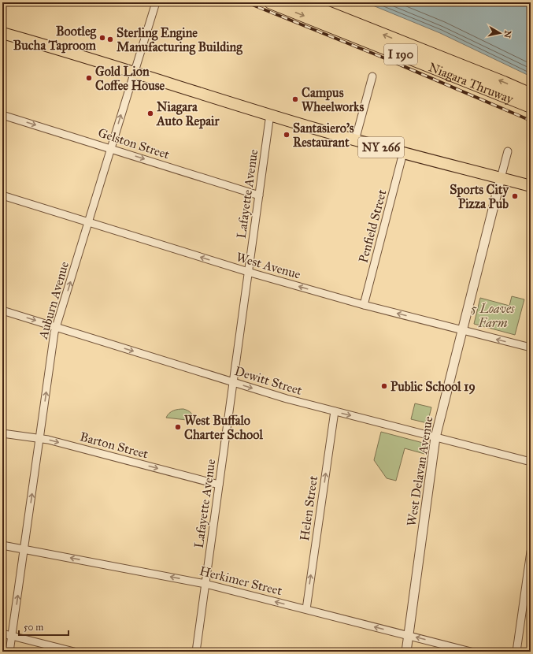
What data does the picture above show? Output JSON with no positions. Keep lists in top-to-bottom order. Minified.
{"streets":{"highway":["I 190","Niagara Thruway"],"main road":["NY 266"],"street":["Gelston Street","Lafayette Avenue","Penfield Street","West Avenue","Auburn Avenue","Dewitt Street","Barton Street","West Delavan Avenue","Helen Street","Herkimer Street"]},"crossings":[["Gelston Street","Lafayette Avenue"],["Gelston Street","Auburn Avenue"],["NY 266","Lafayette Avenue"],["NY 266","Penfield Street"],["NY 266","Auburn Avenue"],["NY 266","West Delavan Avenue"],["Lafayette Avenue","West Avenue"],["Lafayette Avenue","Dewitt Street"],["Lafayette Avenue","Barton Street"],["Lafayette Avenue","Herkimer Street"],["Penfield Street","West Avenue"],["West Avenue","Auburn Avenue"],["West Avenue","West Delavan Avenue"],["Auburn Avenue","Dewitt Street"],["Auburn Avenue","Barton Street"],["Auburn Avenue","Herkimer Street"],["Dewitt Street","West Delavan Avenue"],["Dewitt Street","Helen Street"],["West Delavan Avenue","Herkimer Street"],["Helen Street","Herkimer Street"]],"one_way":["Gelston Street","West Avenue","Auburn Avenue","Dewitt Street","Barton Street","Helen Street","Herkimer Street"],"parks":["5 Loaves Farm"],"places":["Bootleg Bucha Taproom","Sterling Engine Manufacturing Building","Gold Lion Coffee House","Campus Wheelworks","Niagara Auto Repair","Santasiero's Restaurant","Sports City Pizza Pub","Public School 19","West Buffalo Charter School"],"scale_bar":"50 m","north":"right"}
